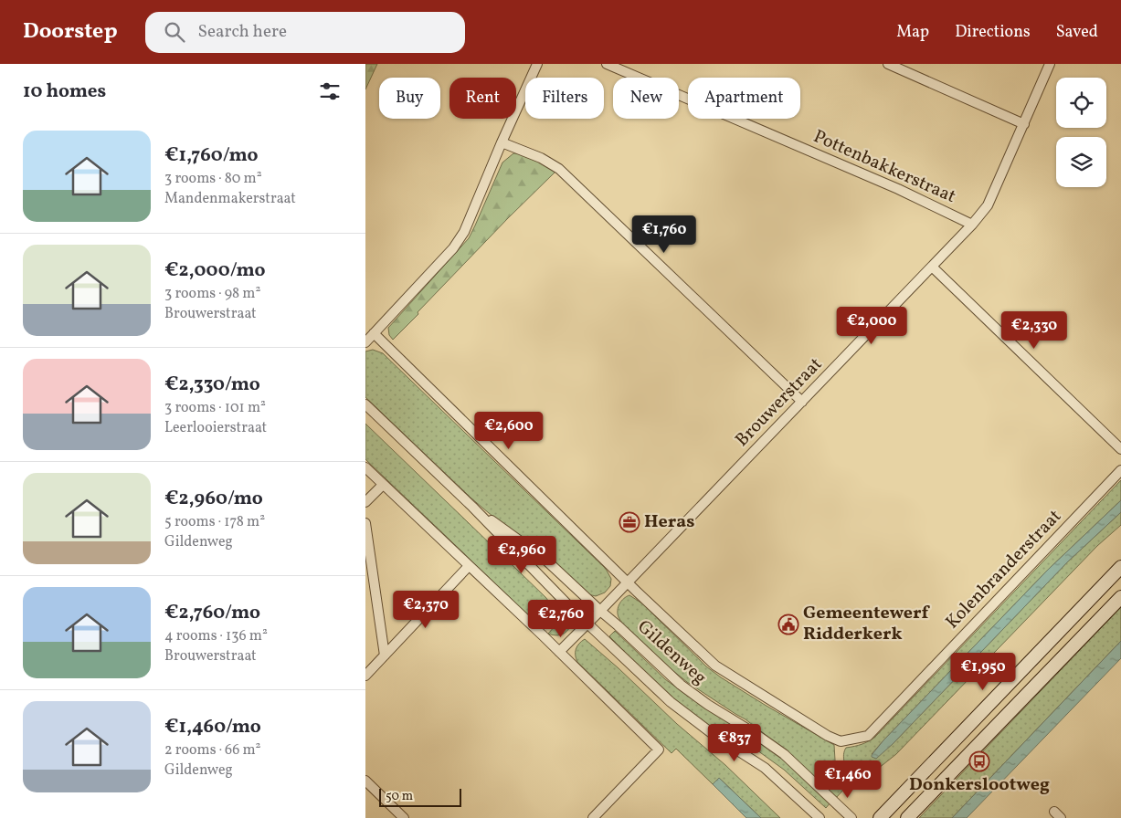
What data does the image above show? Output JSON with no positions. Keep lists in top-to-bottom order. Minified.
{"streets":{"street":["Pottenbakkerstraat","Brouwerstraat","Kolenbranderstraat","Gildenweg"]},"crossings":[["Pottenbakkerstraat","Brouwerstraat"],["Brouwerstraat","Kolenbranderstraat"],["Brouwerstraat","Gildenweg"]],"places":{"office":["Heras"],"public building":["Gemeentewerf Ridderkerk"],"bus stop":["Donkerslootweg"]},"scale_bar":"50 m","page":{"header":"Doorstep","search":"Search here","nav":["Map","Directions","Saved"],"heading":"10 homes","chip":["Buy","Rent","Filters","New","Apartment"],"list":[{"name":"€1,760/mo","note":"3 rooms · 80 m² · Mandenmakerstraat"},{"name":"€2,000/mo","note":"3 rooms · 98 m² · Brouwerstraat"},{"name":"€2,330/mo","note":"3 rooms · 101 m² · Leerlooierstraat"},{"name":"€2,960/mo","note":"5 rooms · 178 m² · Gildenweg"},{"name":"€2,760/mo","note":"4 rooms · 136 m² · Brouwerstraat"},{"name":"€1,460/mo","note":"2 rooms · 66 m² · Gildenweg"}],"price":["€1,760","€2,000","€2,330","€2,600","€2,960","€2,370","€2,760","€1,950","€837","€1,460"],"scale":"50 m"}}
